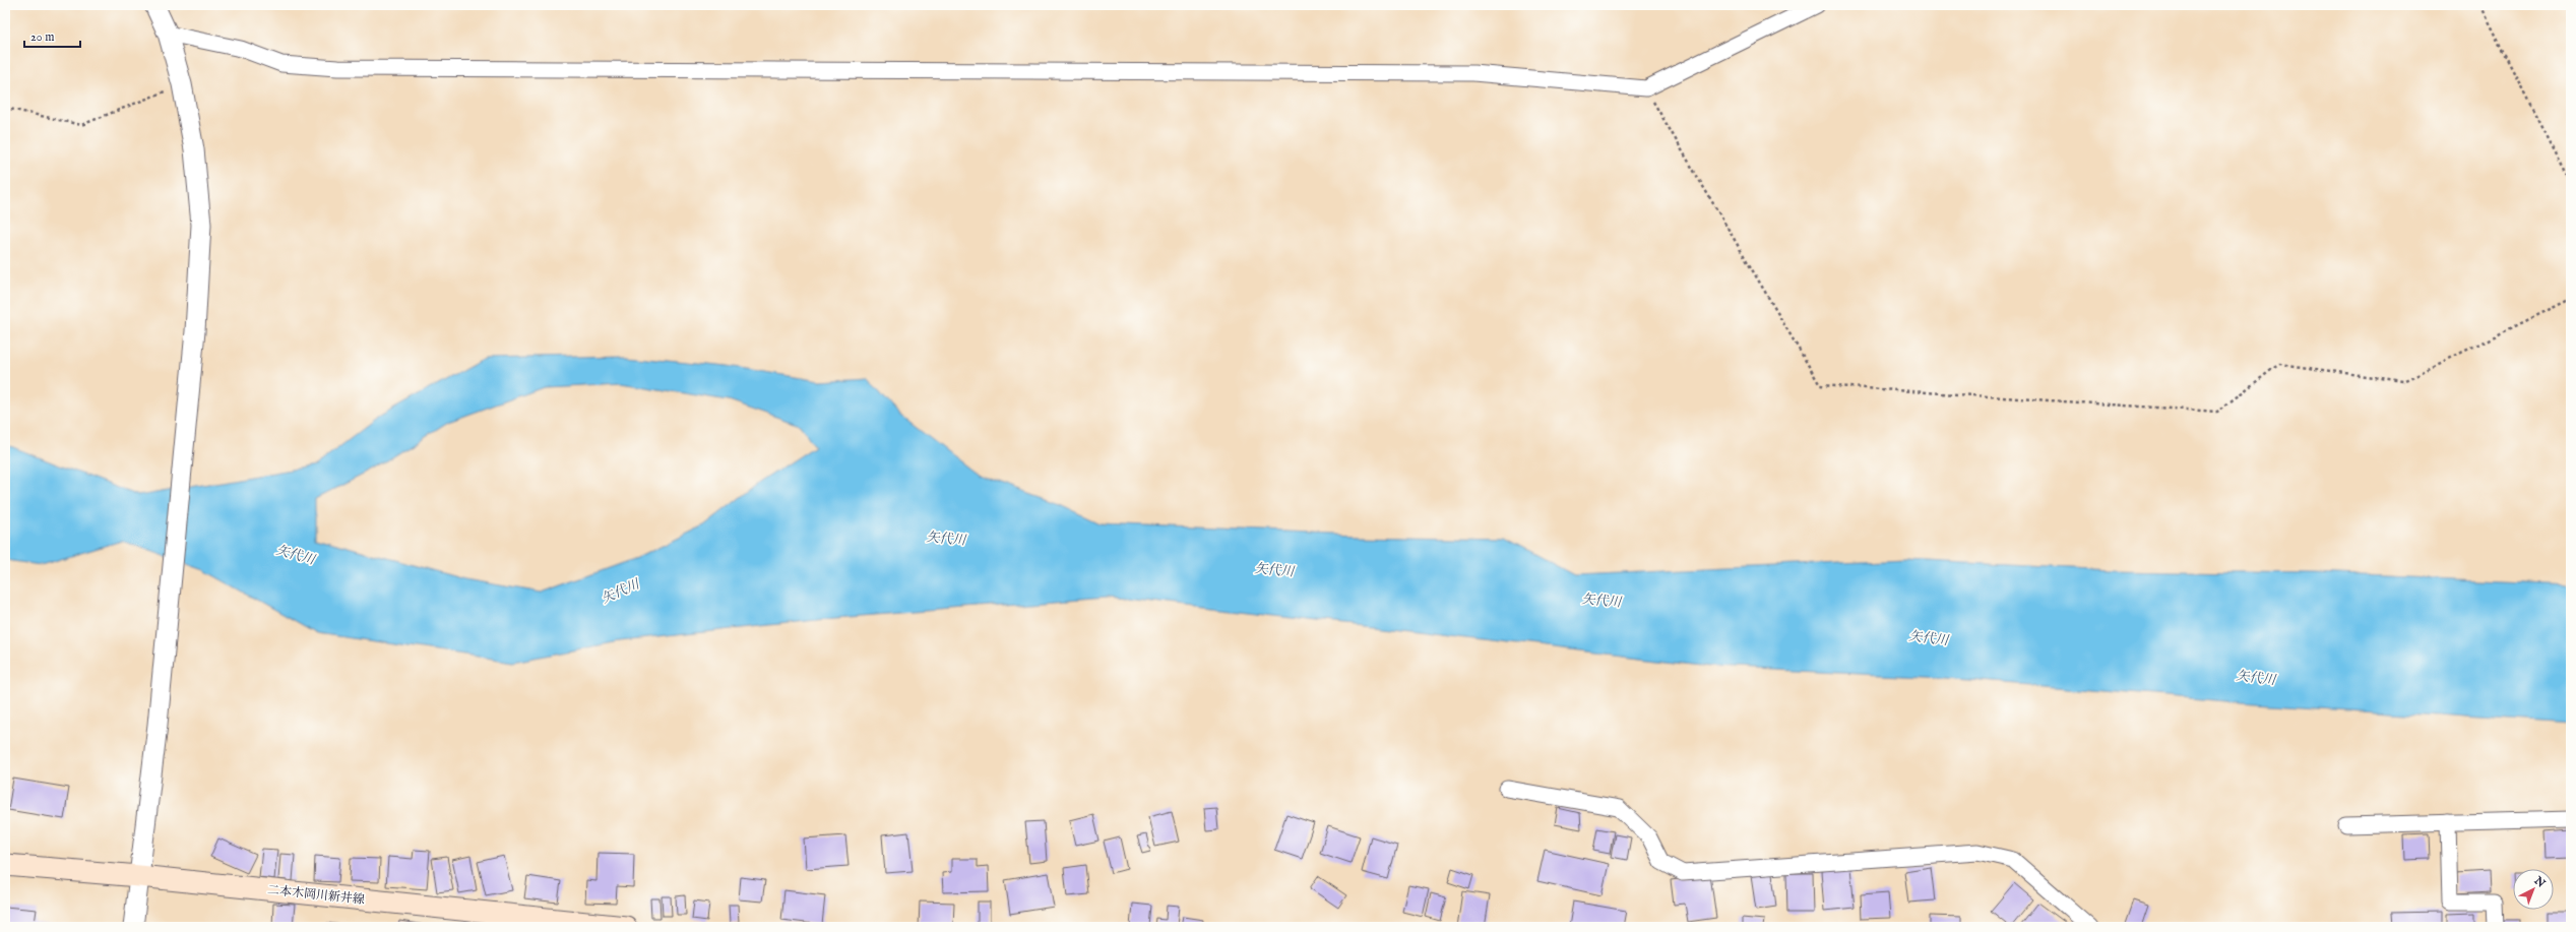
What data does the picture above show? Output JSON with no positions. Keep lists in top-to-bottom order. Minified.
{"streets":{"main road":["二本木岡川新井線"]},"water":["矢代川"],"scale_bar":"20 m","north":"top right"}
